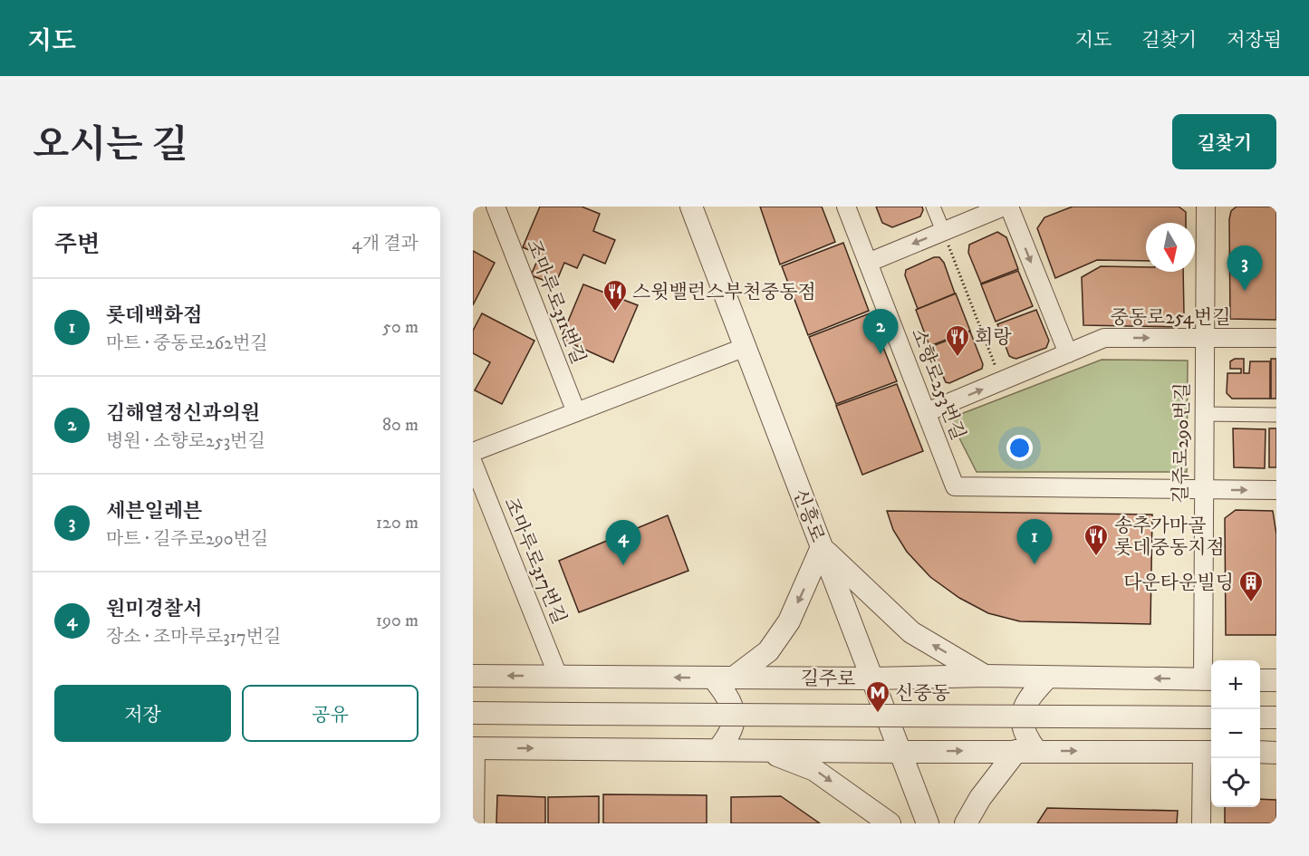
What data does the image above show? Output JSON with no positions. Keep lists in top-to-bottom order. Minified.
{"streets":{"street":["조마루로311번길","중동로254번길","소향로253번길","길주로290번길","신흥로","조마루로317번길","길주로"]},"crossings":[["중동로254번길","소향로253번길"],["중동로254번길","길주로290번길"],["소향로253번길","길주로290번길"],["길주로290번길","길주로"],["신흥로","길주로"],["조마루로317번길","길주로"]],"one_way":["중동로254번길"],"places":{"restaurant":["스윗밸런스부천중동점","회랑","송추가마골 롯데중동지점"],"building":["다운타운빌딩"],"metro station":["신중동"]},"north":"bottom","page":{"header":"지도","nav":["지도","길찾기","저장됨"],"title":"오시는 길","buttons":["길찾기",["저장","공유"]],"heading":["주변","4개 결과"],"pins":["3","2","1","4"],"list":[{"mark":"1","name":"롯데백화점","note":"마트 · 중동로262번길","value":"50 m"},{"mark":"2","name":"김해열정신과의원","note":"병원 · 소향로253번길","value":"80 m"},{"mark":"3","name":"세븐일레븐","note":"마트 · 길주로290번길","value":"120 m"},{"mark":"4","name":"원미경찰서","note":"장소 · 조마루로317번길","value":"190 m"}],"map_buttons":["+","−"]}}
